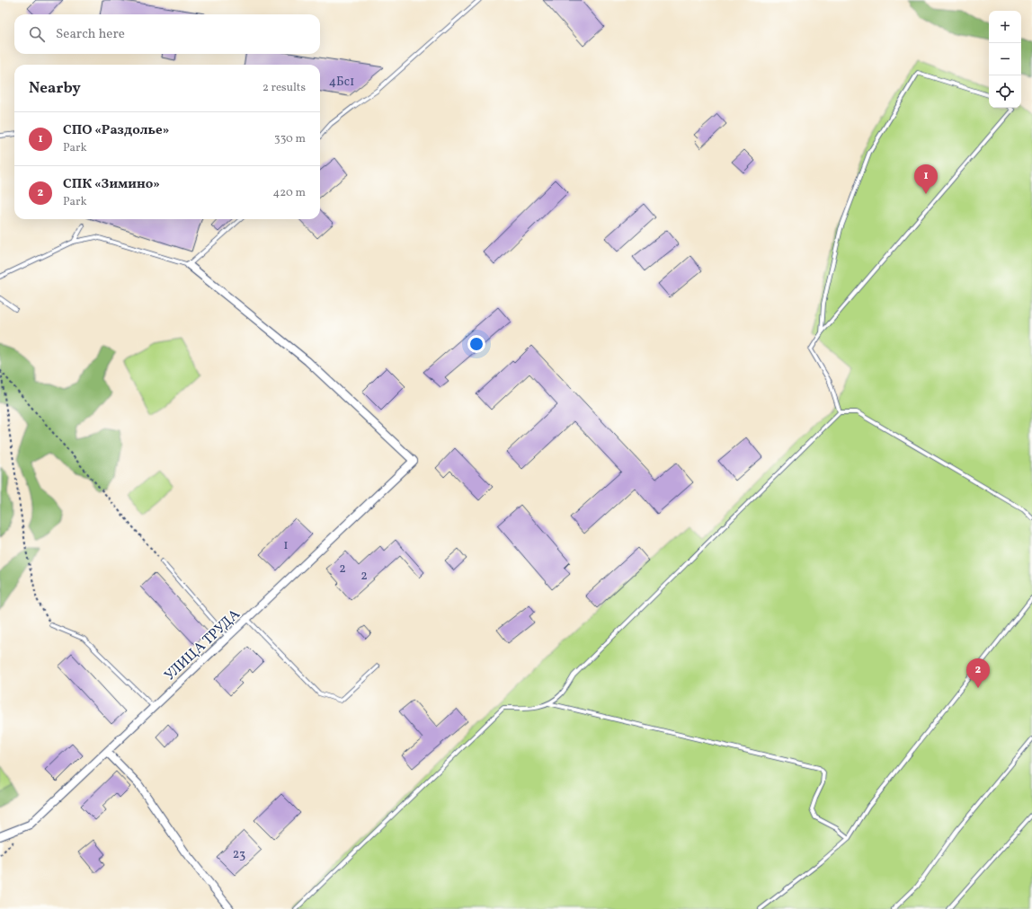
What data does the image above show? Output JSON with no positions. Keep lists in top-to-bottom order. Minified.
{"streets":{"street":["УЛИЦА ТРУДА"]},"house_numbers":["4Бс1","1","2","2","23"],"page":{"map_buttons":["+","−"],"search":"Search here","heading":["Nearby","2 results"],"list":[{"mark":"1","name":"СПО «Раздолье»","note":"Park","value":"330 m"},{"mark":"2","name":"СПК «Зимино»","note":"Park","value":"420 m"}],"pins":["1","2"]}}
